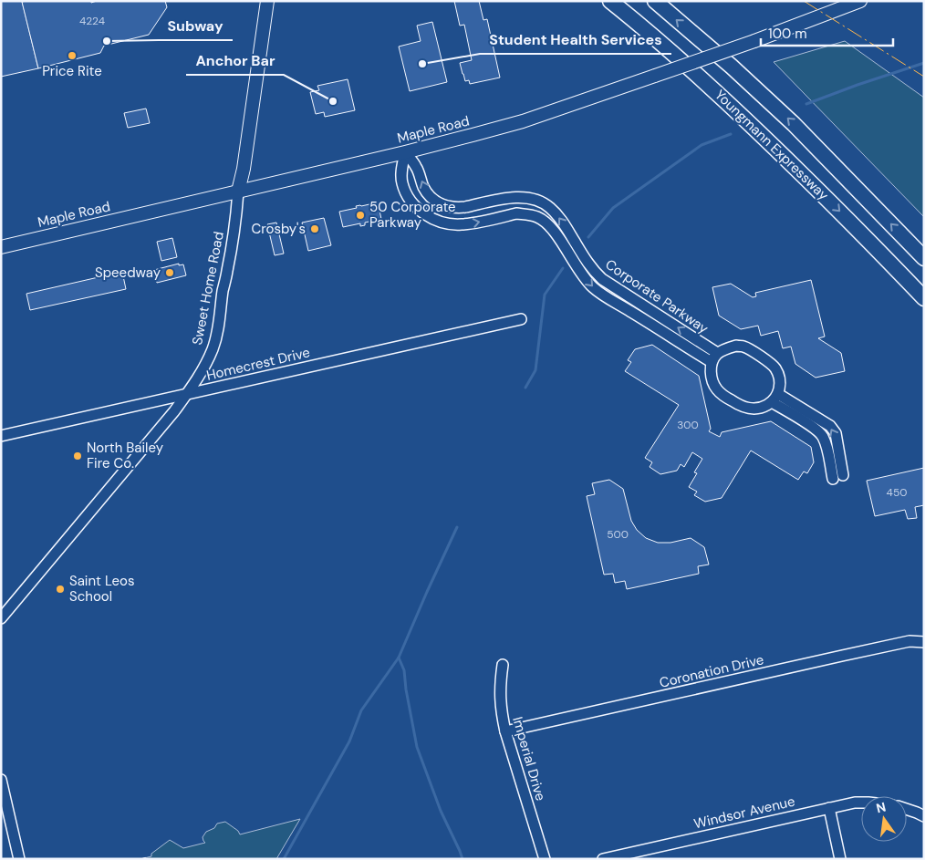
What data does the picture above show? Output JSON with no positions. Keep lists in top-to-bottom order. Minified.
{"streets":{"highway":["Youngmann Expressway"],"main road":["Maple Road","Sweet Home Road"],"street":["Corporate Parkway","Homecrest Drive","Coronation Drive","Imperial Drive","Windsor Avenue"]},"crossings":[["Maple Road","Sweet Home Road"],["Maple Road","Corporate Parkway"],["Sweet Home Road","Homecrest Drive"],["Coronation Drive","Imperial Drive"]],"places":["Subway","Price Rite","Student Health Services","Anchor Bar","50 Corporate Parkway","Crosby's","Speedway","North Bailey Fire Co.","Saint Leos School"],"house_numbers":["4224","300","450","500"],"scale_bar":"100 m","north":"top"}
